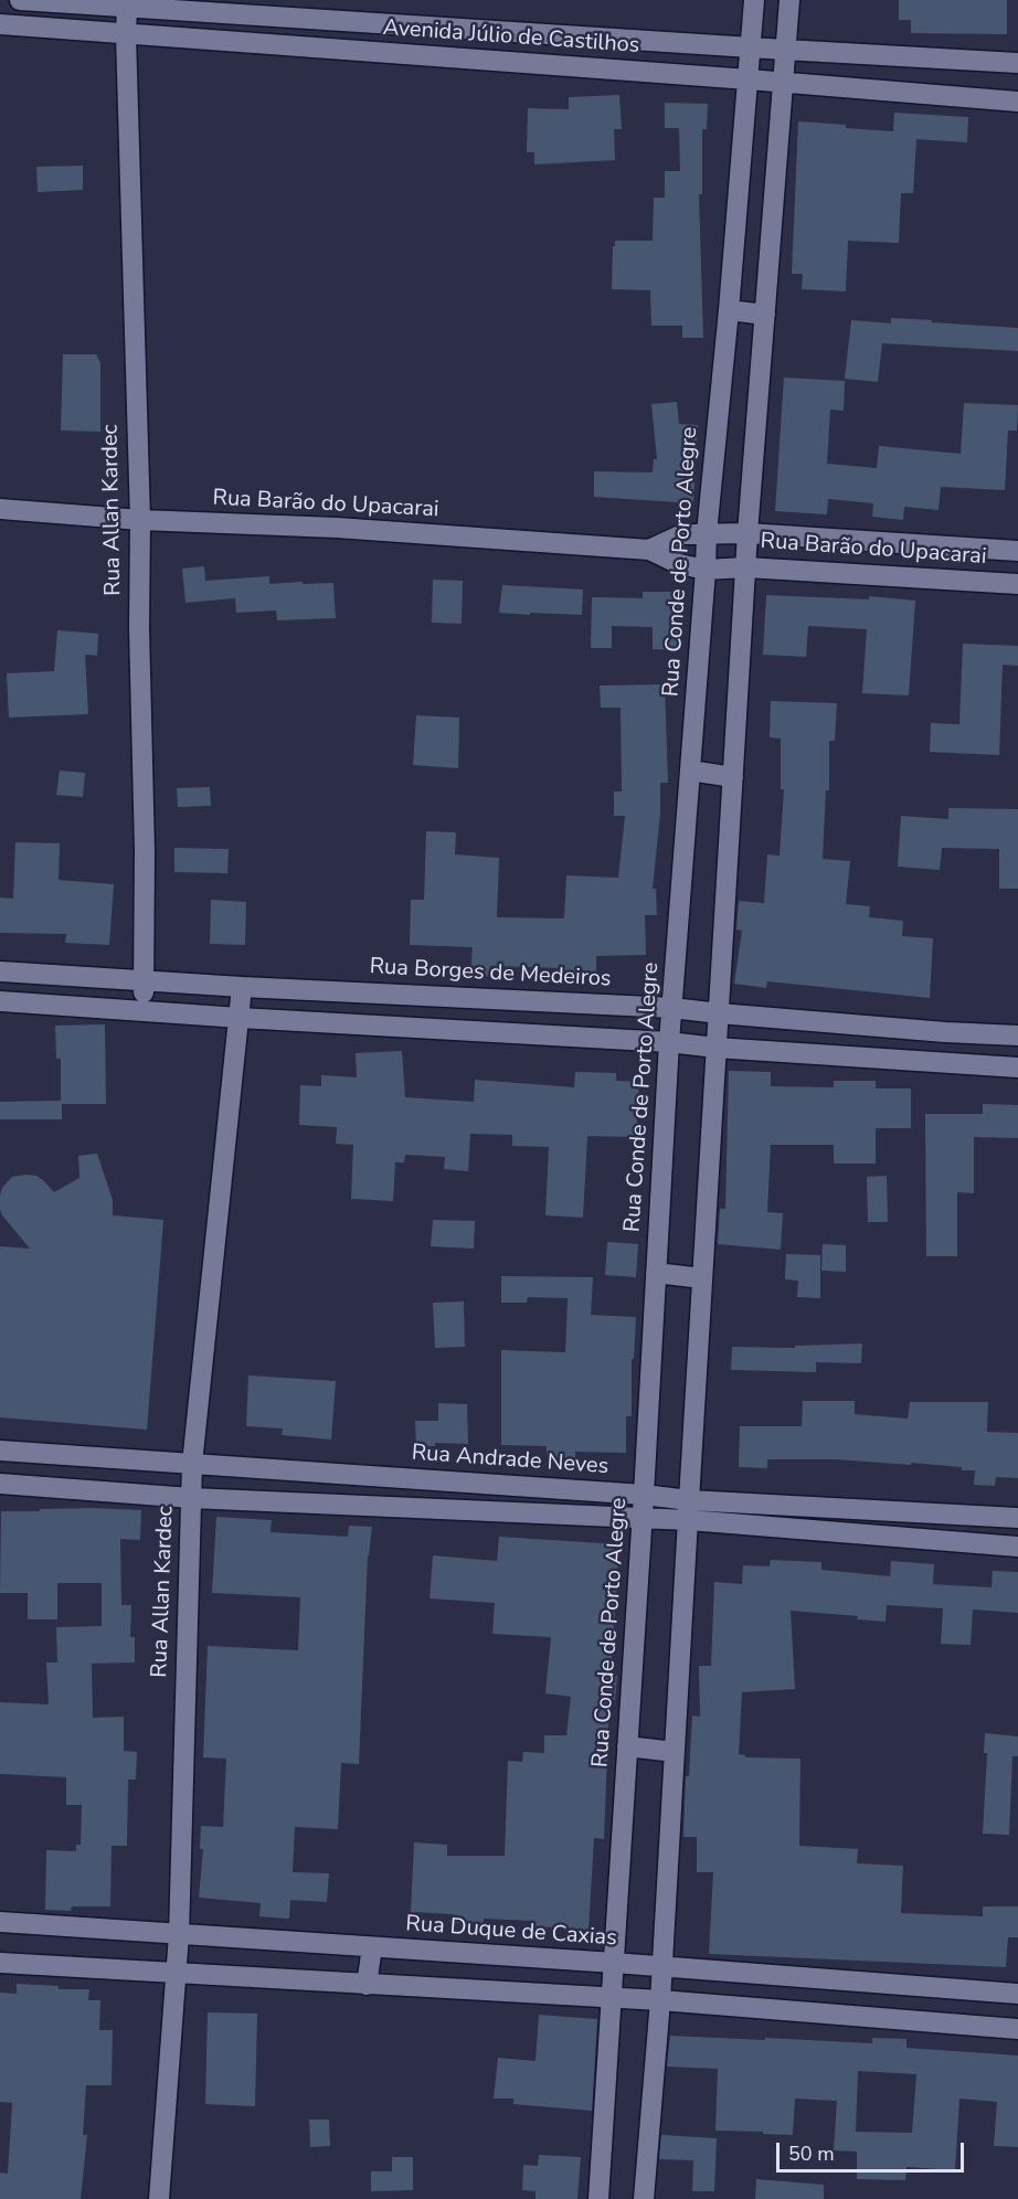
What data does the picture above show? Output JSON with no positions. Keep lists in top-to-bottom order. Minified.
{"streets":{"street":["Avenida Júlio de Castilhos","Rua Barão do Upacarai","Rua Allan Kardec","Rua Conde de Porto Alegre","Rua Borges de Medeiros","Rua Andrade Neves","Rua Duque de Caxias"]},"crossings":[["Avenida Júlio de Castilhos","Rua Allan Kardec"],["Avenida Júlio de Castilhos","Rua Conde de Porto Alegre"],["Rua Barão do Upacarai","Rua Allan Kardec"],["Rua Barão do Upacarai","Rua Conde de Porto Alegre"],["Rua Allan Kardec","Rua Borges de Medeiros"],["Rua Allan Kardec","Rua Andrade Neves"],["Rua Allan Kardec","Rua Duque de Caxias"],["Rua Conde de Porto Alegre","Rua Borges de Medeiros"],["Rua Conde de Porto Alegre","Rua Andrade Neves"],["Rua Conde de Porto Alegre","Rua Duque de Caxias"]],"scale_bar":"50 m"}
